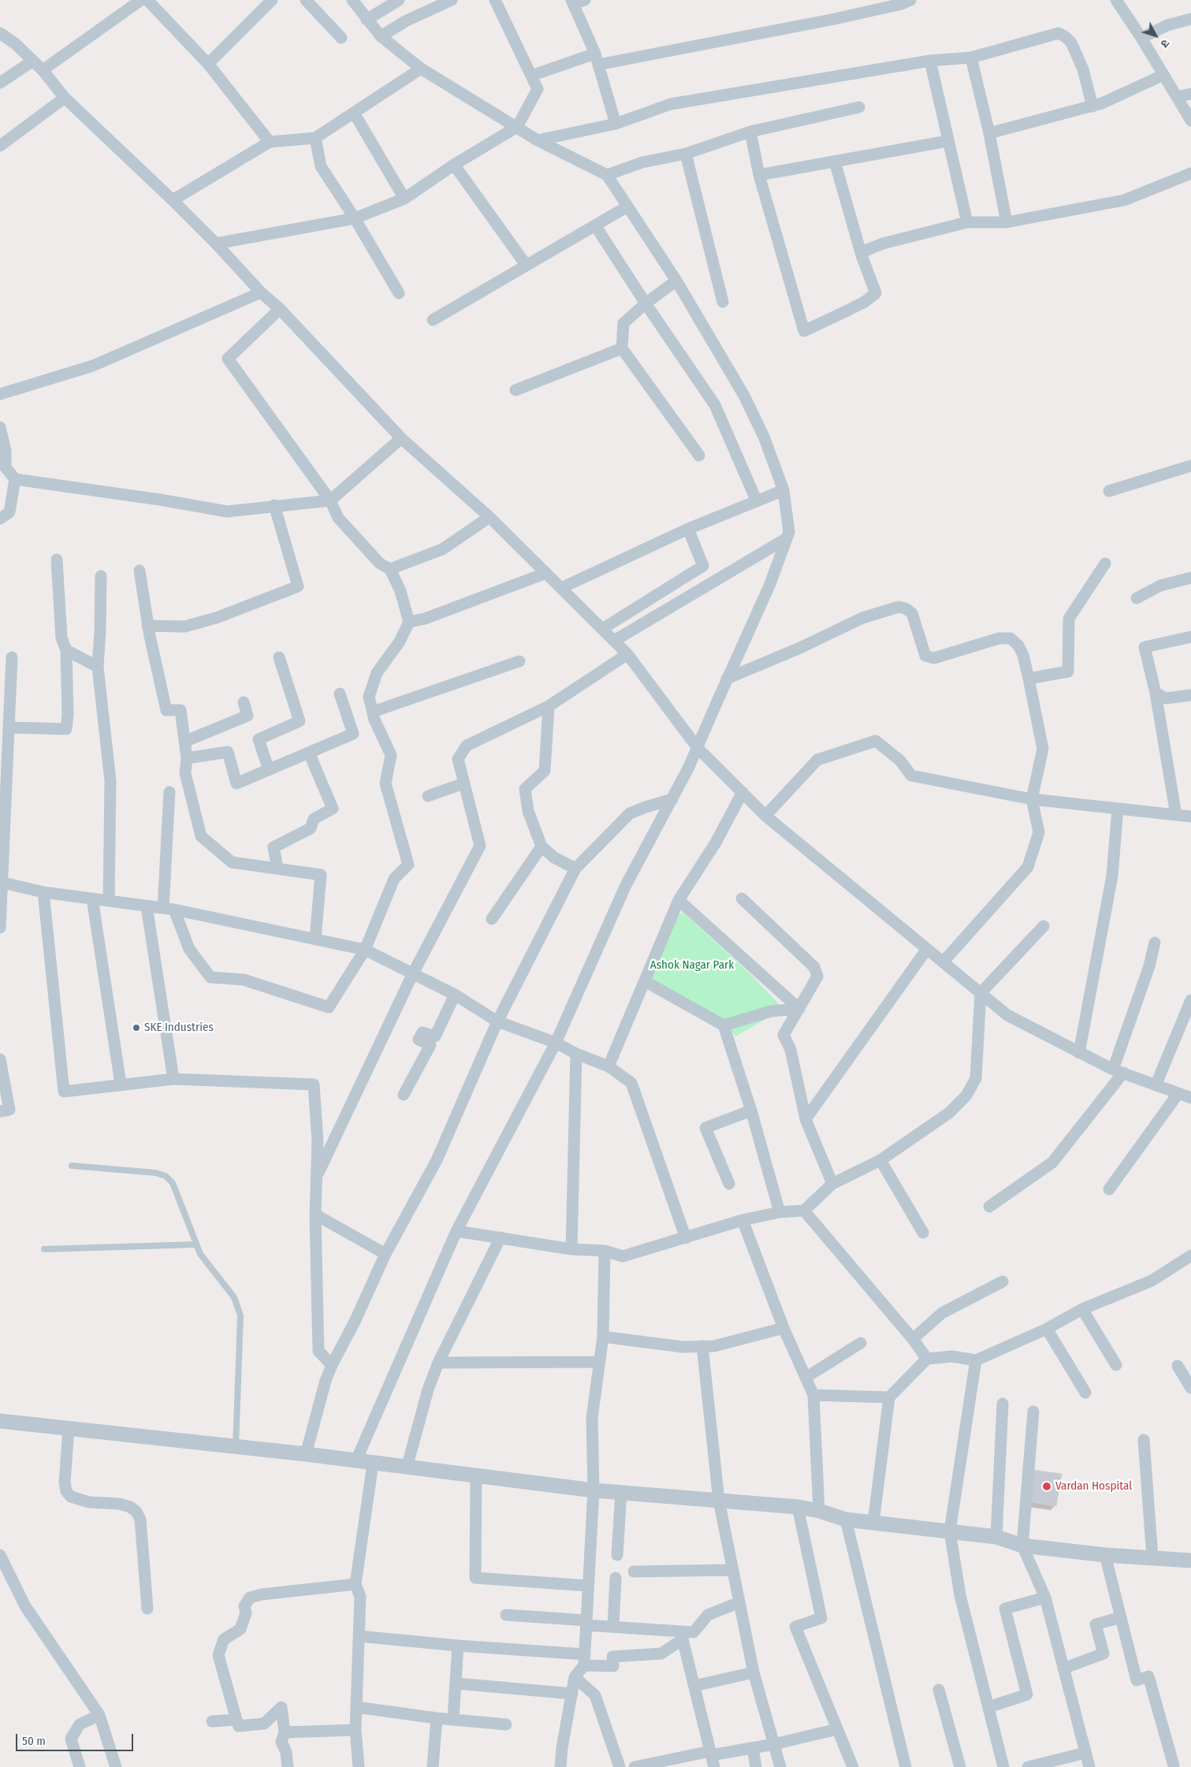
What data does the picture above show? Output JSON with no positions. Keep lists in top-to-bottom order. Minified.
{"parks":["Ashok Nagar Park"],"places":["SKE Industries","Vardan Hospital"],"scale_bar":"50 m","north":"bottom right"}
